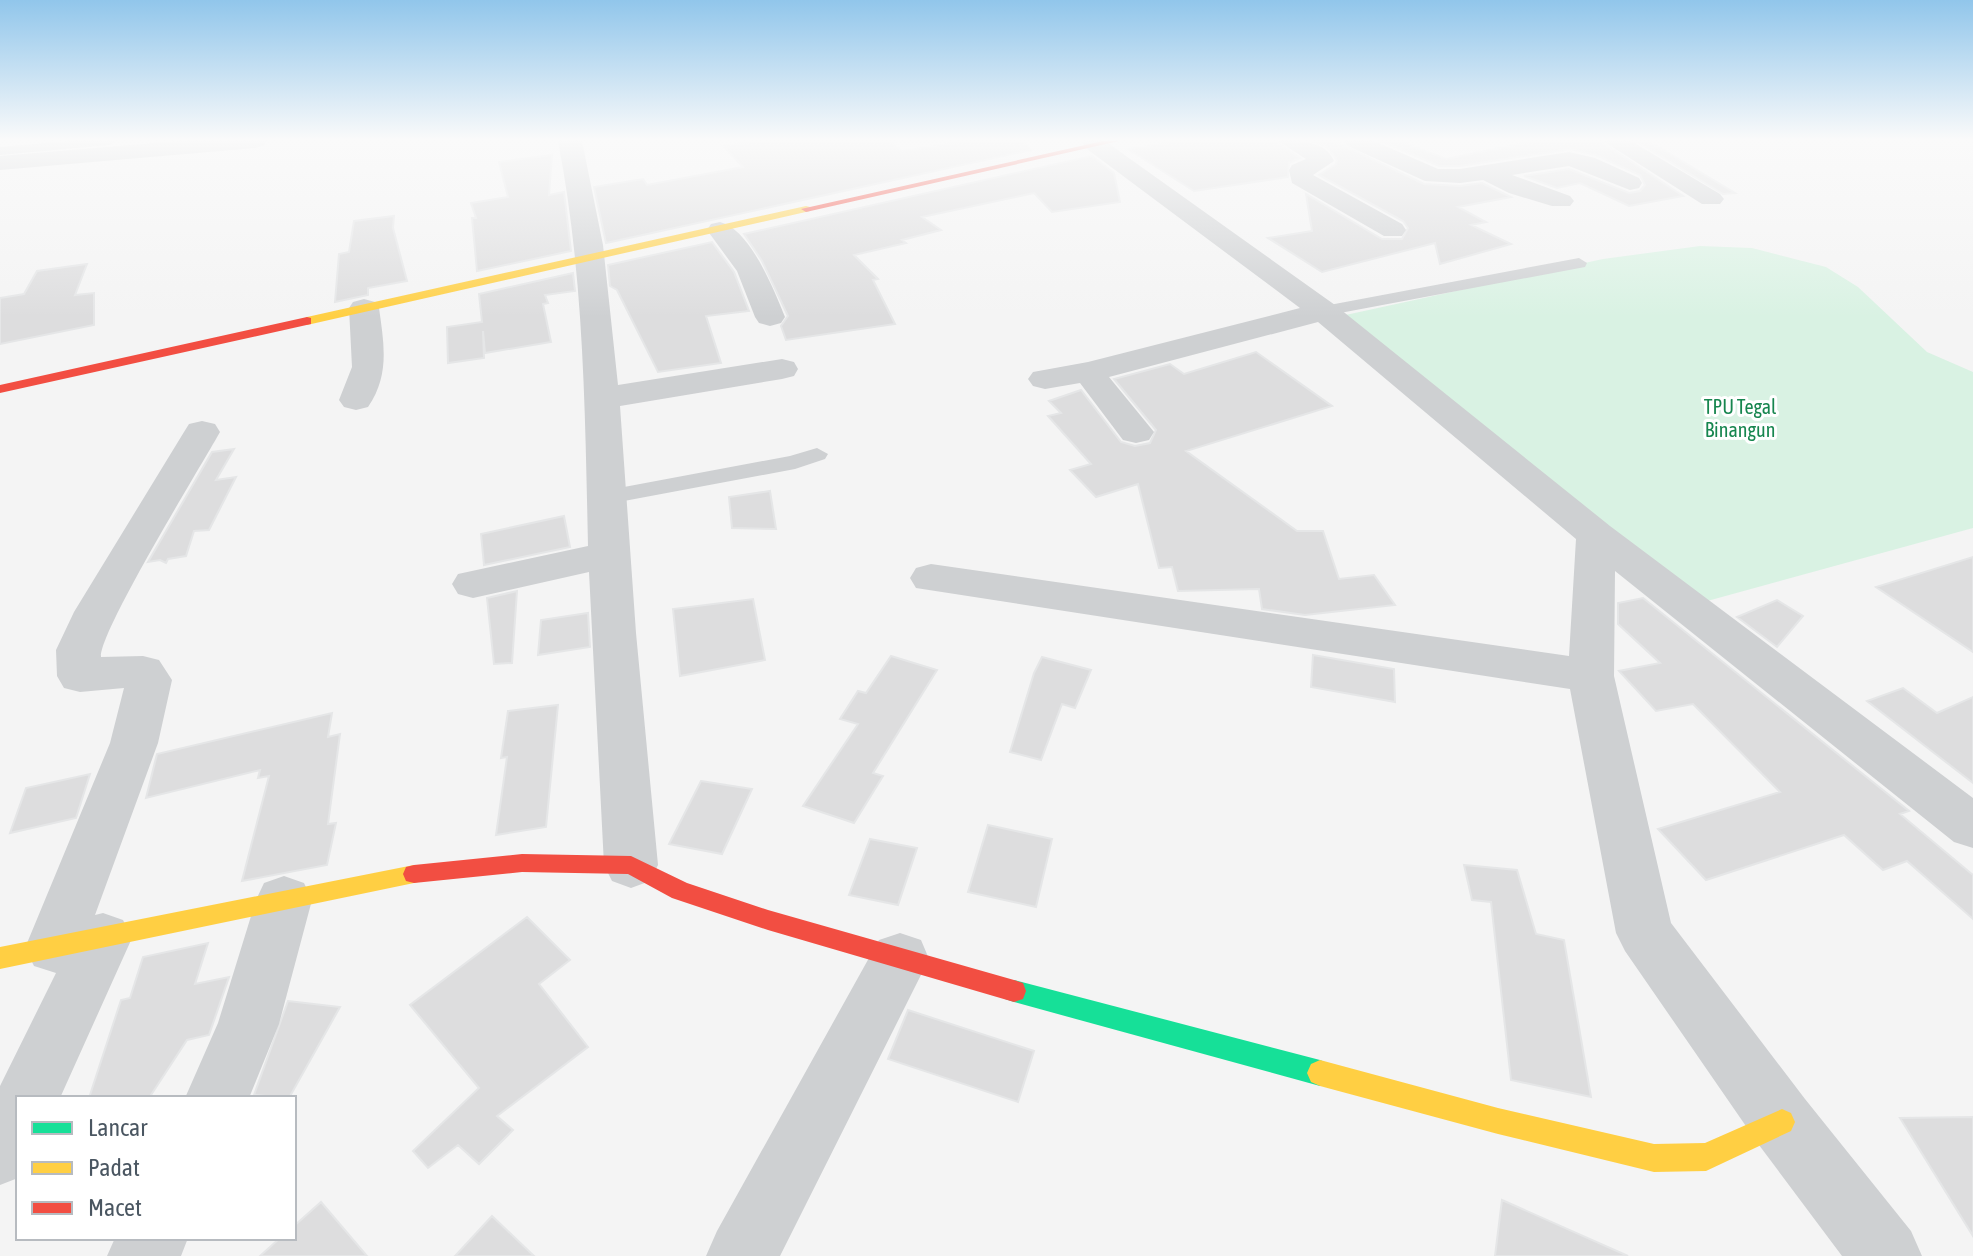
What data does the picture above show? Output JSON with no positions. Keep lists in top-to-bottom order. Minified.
{"parks":["TPU Tegal Binangun"],"legend":["Lancar","Padat","Macet"]}
